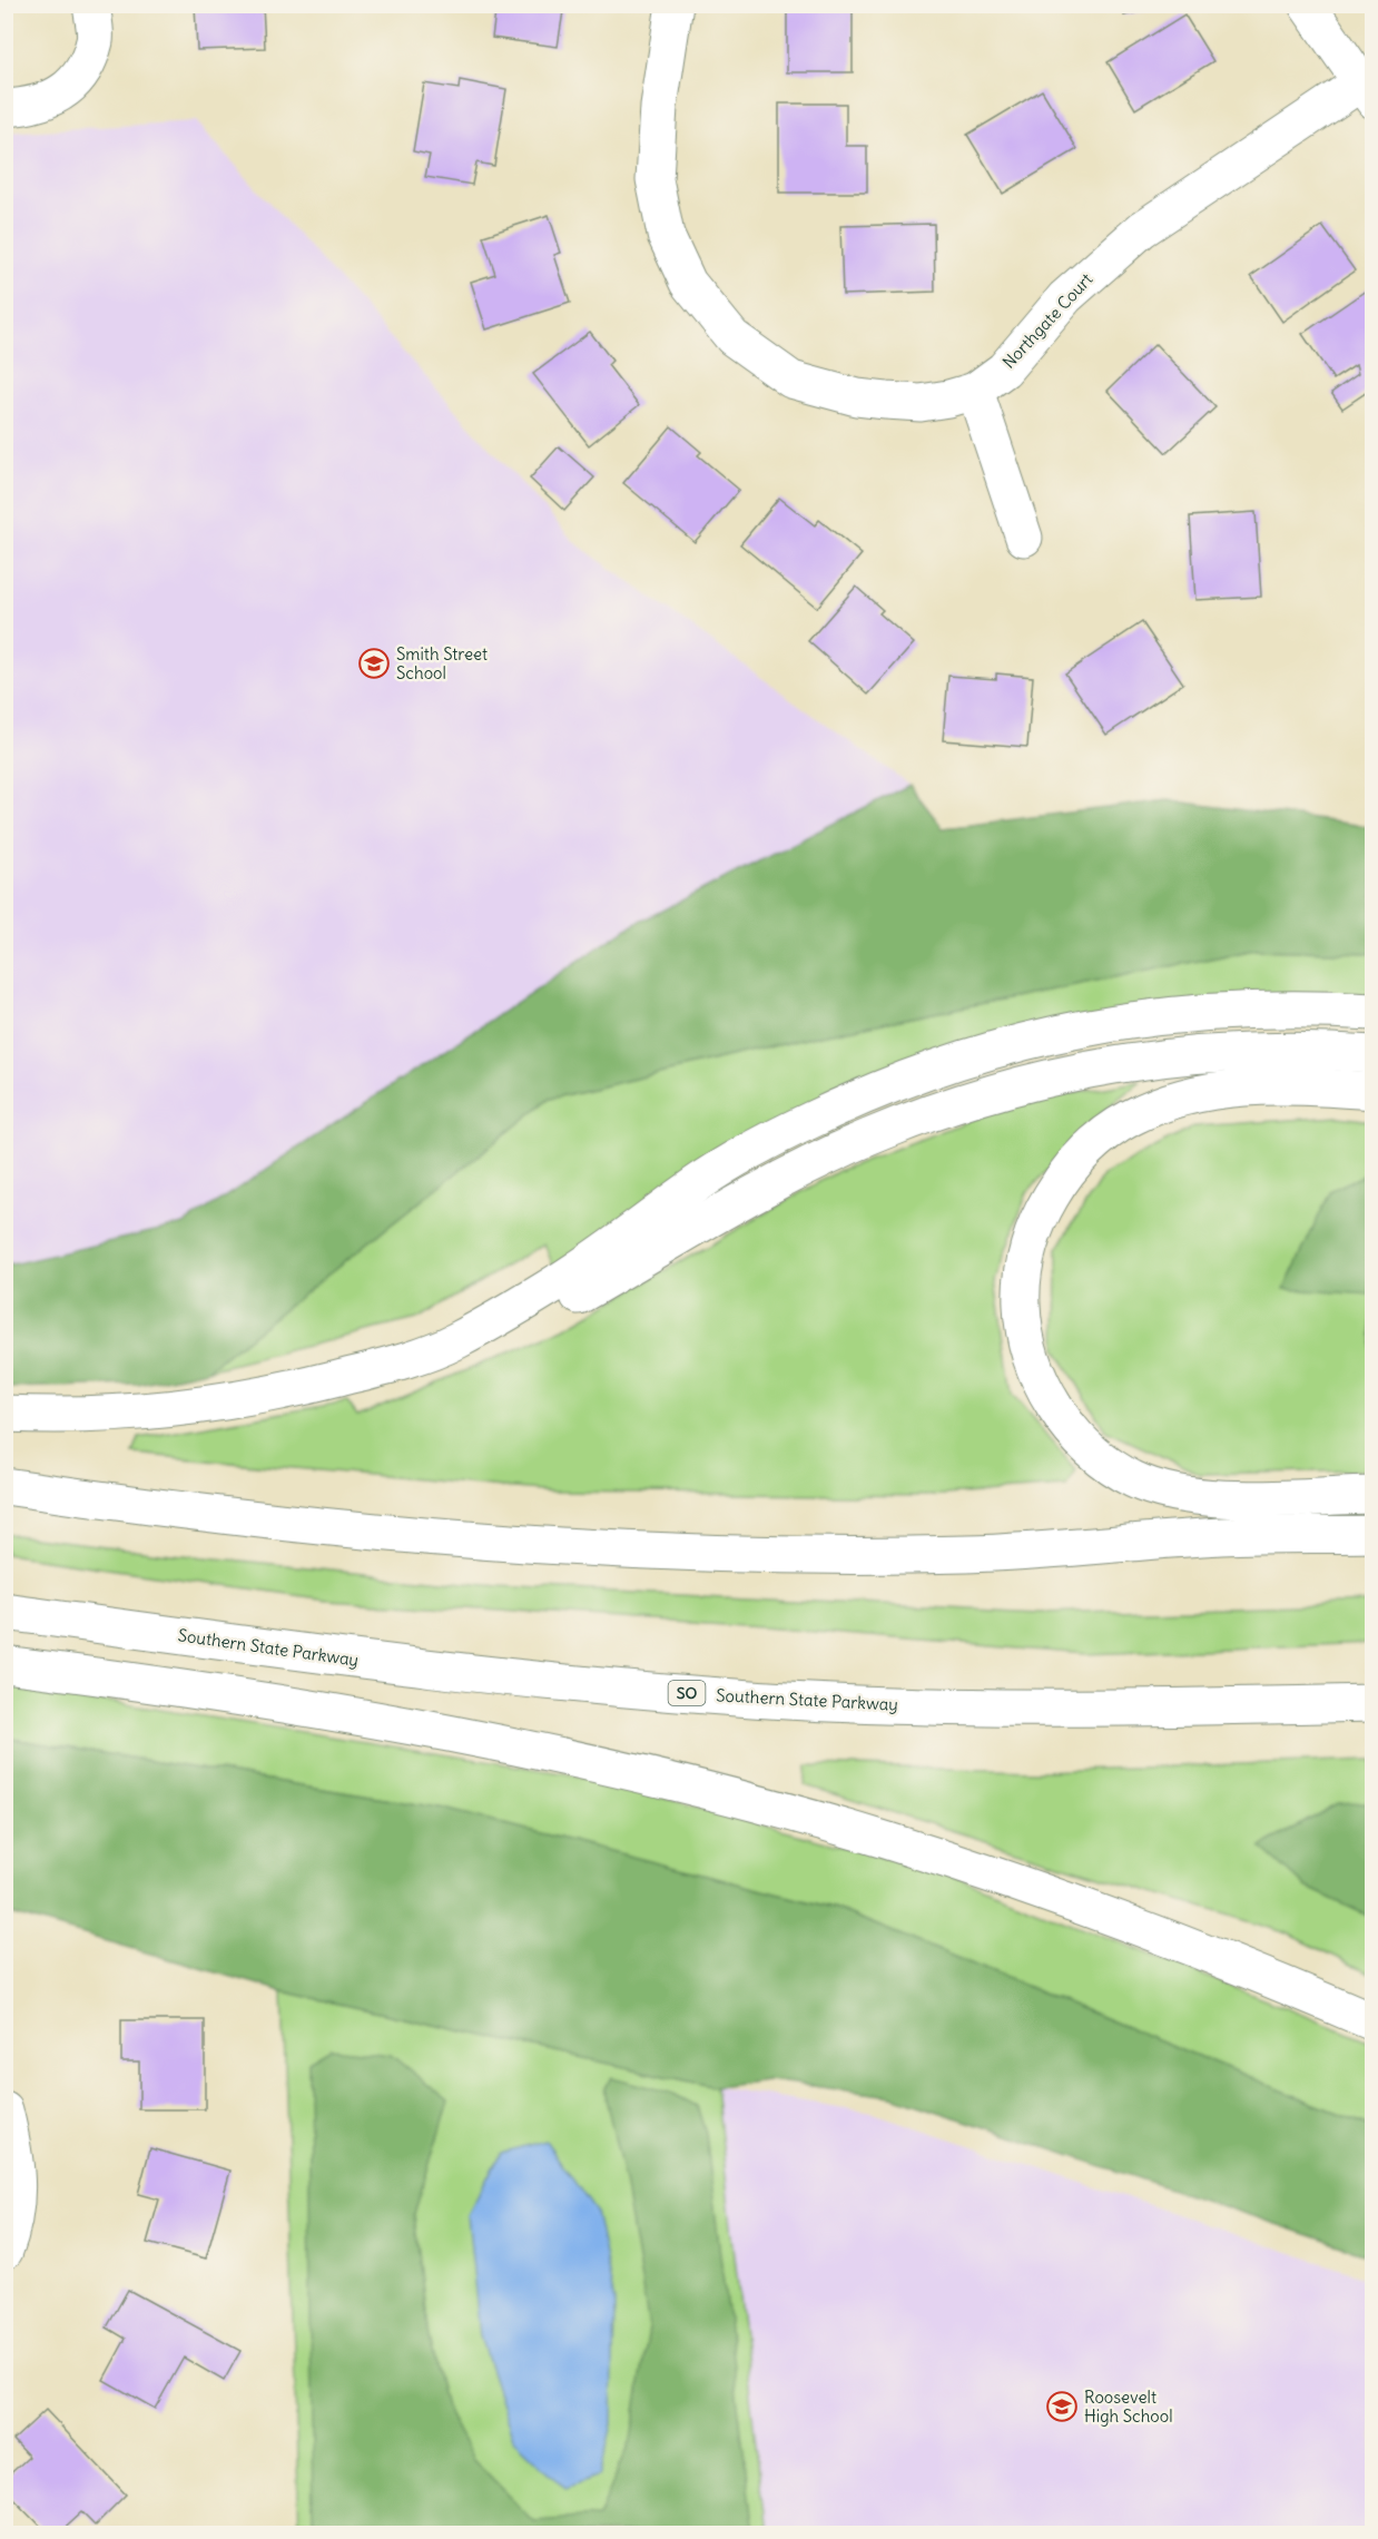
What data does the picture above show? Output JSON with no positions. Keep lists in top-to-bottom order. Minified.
{"streets":{"main road":["Northgate Court","Southern State Parkway","SO"]},"places":{"school or university":["Smith Street School","Roosevelt High School"]}}
